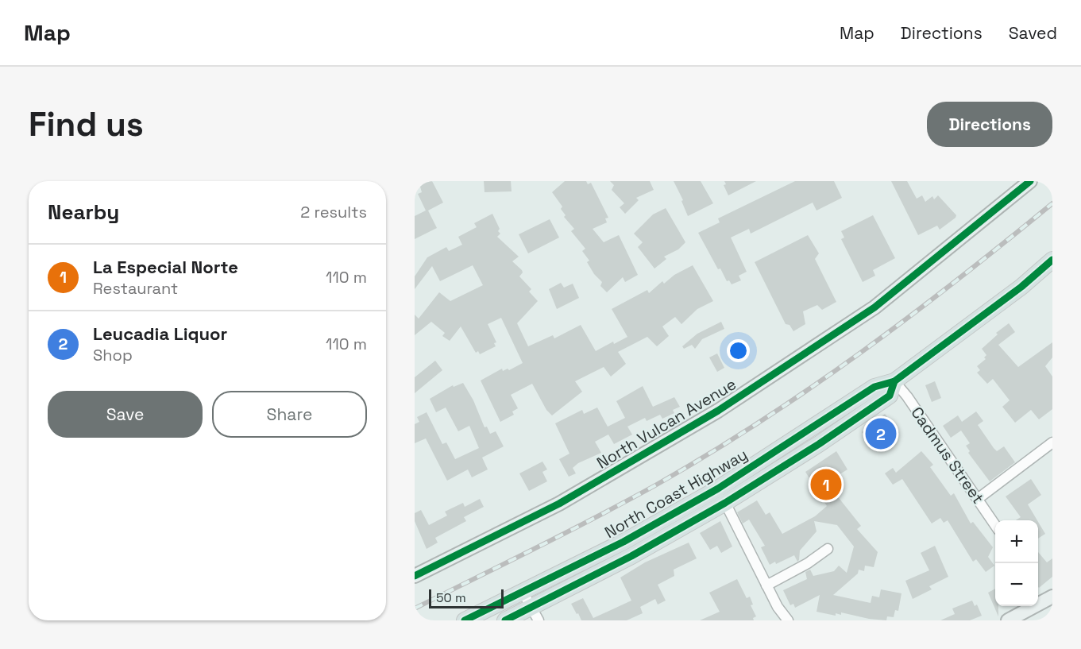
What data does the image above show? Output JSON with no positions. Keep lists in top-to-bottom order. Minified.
{"streets":{"main road":["North Vulcan Avenue","North Coast Highway"],"street":["Cadmus Street"]},"crossings":[["Cadmus Street","North Coast Highway"]],"scale_bar":"50 m","page":{"header":"Map","nav":["Map","Directions","Saved"],"buttons":["Directions",["Save","Share"]],"title":"Find us","heading":["Nearby","2 results"],"list":[{"mark":"1","name":"La Especial Norte","note":"Restaurant","value":"110 m"},{"mark":"2","name":"Leucadia Liquor","note":"Shop","value":"110 m"}],"pins":["2","1"],"map_buttons":["+","−"],"scale":"50 m"}}
